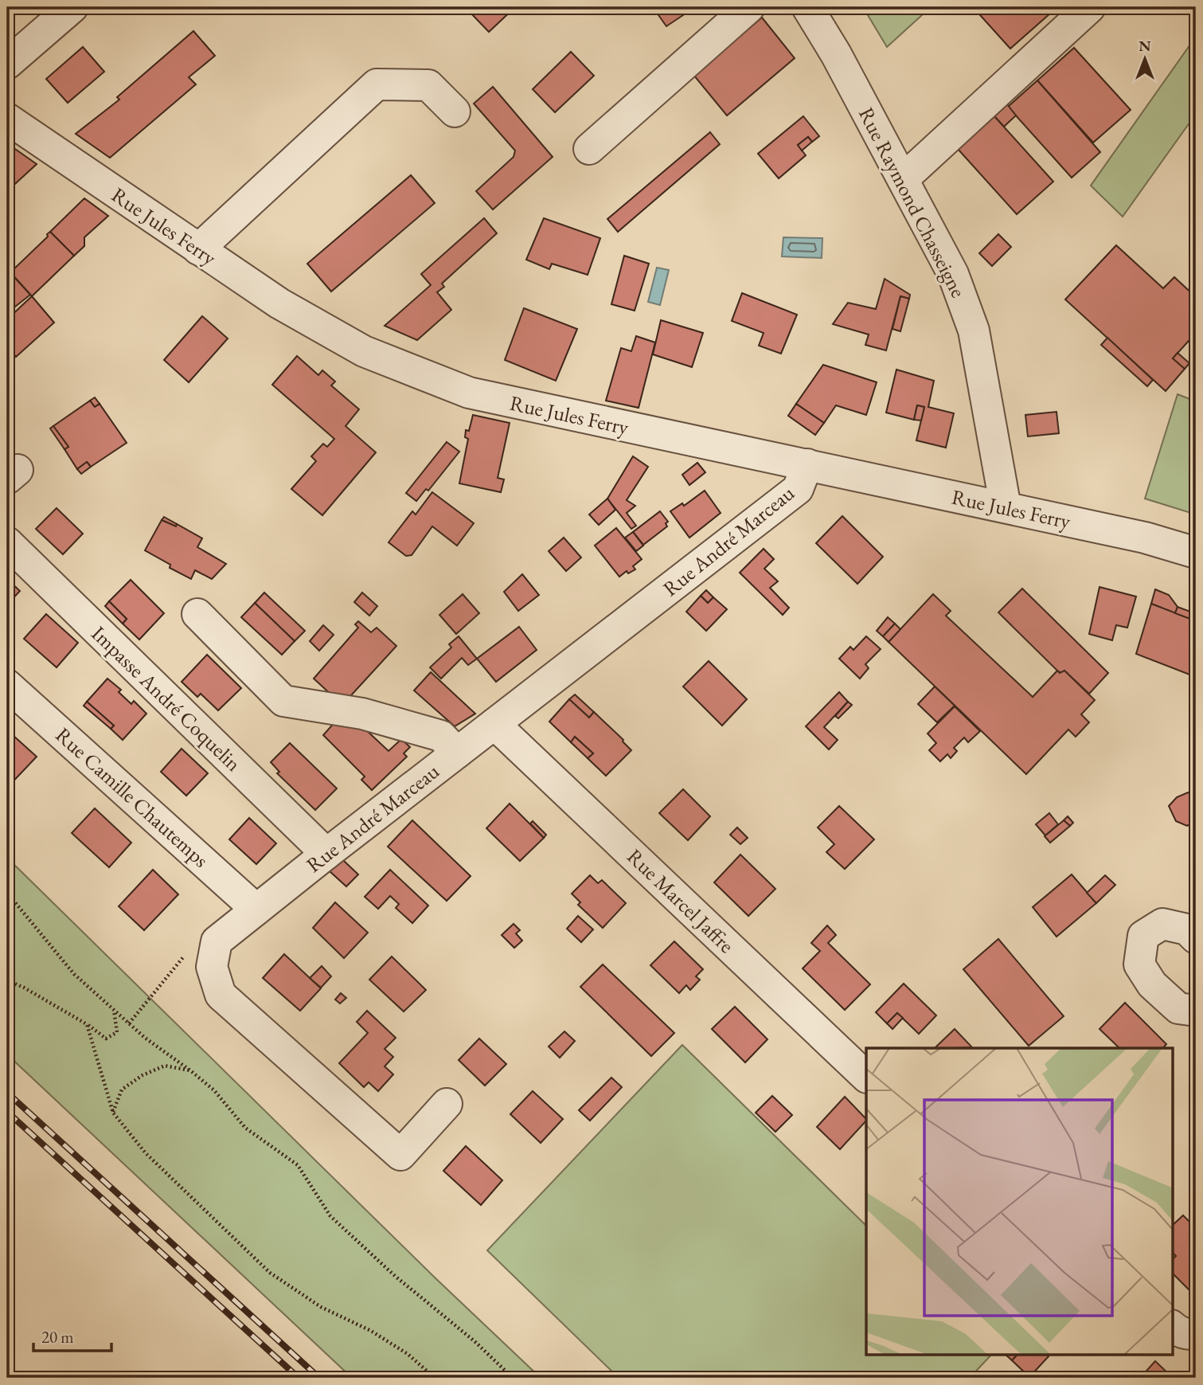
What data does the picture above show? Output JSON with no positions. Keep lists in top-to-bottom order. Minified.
{"streets":{"street":["Rue Raymond Chasseigne","Rue Jules Ferry","Rue André Marceau","Impasse André Coquelin","Rue Camille Chautemps","Rue Marcel Jaffre"]},"crossings":[["Rue Raymond Chasseigne","Rue Jules Ferry"],["Rue Jules Ferry","Rue André Marceau"],["Rue André Marceau","Impasse André Coquelin"],["Rue André Marceau","Rue Camille Chautemps"],["Rue André Marceau","Rue Marcel Jaffre"]],"scale_bar":"20 m","north":"top"}
